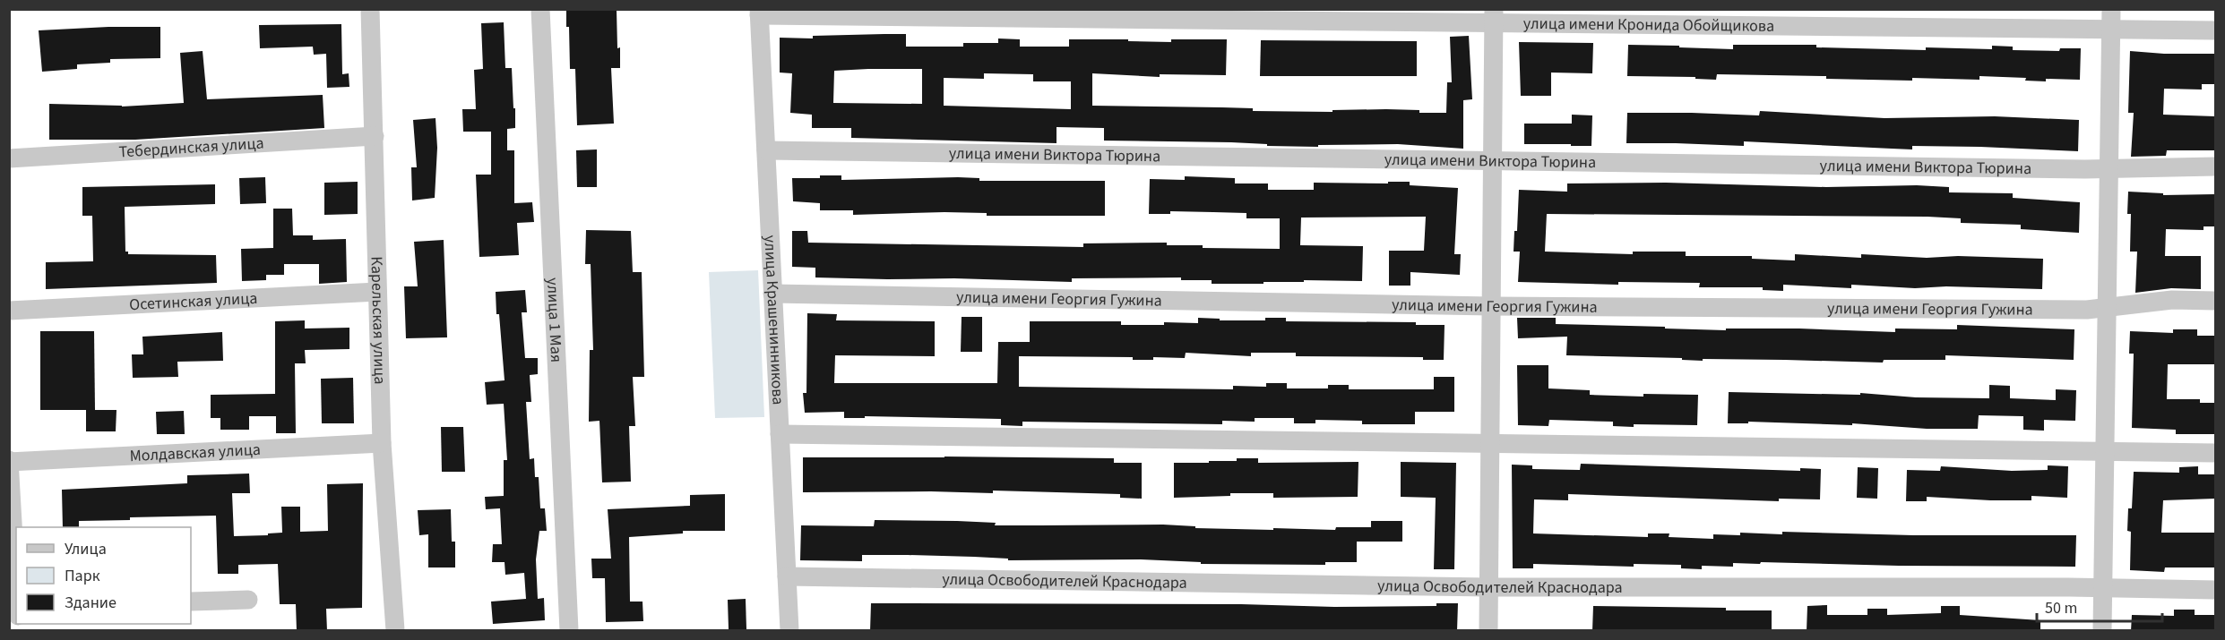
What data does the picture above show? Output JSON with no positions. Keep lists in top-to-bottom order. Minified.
{"streets":{"street":["улица имени Кронида Обойщикова","Тебердинская улица","улица имени Виктора Тюрина","улица имени Георгия Гужина","Осетинская улица","Карельская улица","улица 1 Мая","улица Крашенинникова","Молдавская улица","улица Освободителей Краснодара"]},"crossings":[["улица имени Кронида Обойщикова","улица Крашенинникова"],["Тебердинская улица","Карельская улица"],["улица имени Виктора Тюрина","улица Крашенинникова"],["улица имени Георгия Гужина","улица Крашенинникова"],["Осетинская улица","Карельская улица"],["Карельская улица","Молдавская улица"],["улица Крашенинникова","улица Освободителей Краснодара"]],"legend":["Улица","Парк","Здание"],"scale_bar":"50 m"}
